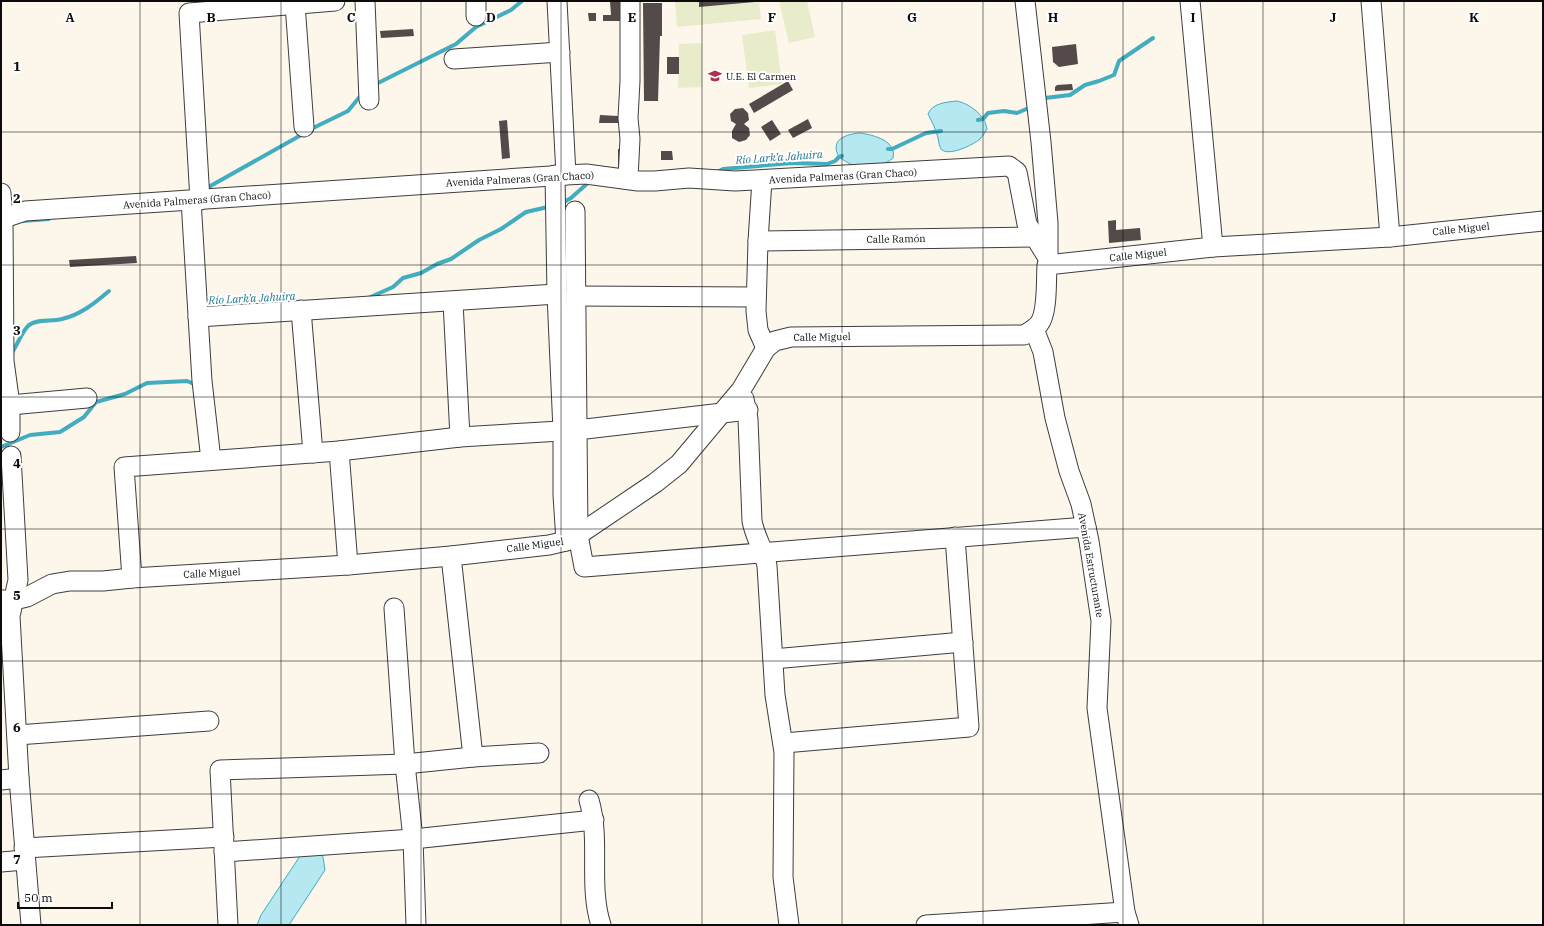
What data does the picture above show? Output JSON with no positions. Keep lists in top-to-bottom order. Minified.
{"streets":{"street":["Avenida Palmeras (Gran Chaco)","Calle Miguel","Calle Ramón","Avenida Estructurante"]},"crossings":[["Avenida Palmeras (Gran Chaco)","Calle Miguel"],["Avenida Palmeras (Gran Chaco)","Calle Ramón"],["Calle Miguel","Avenida Estructurante"]],"water":["Río Lark’a Jahuira"],"places":{"school or university":["U.E. El Carmen"]},"scale_bar":"50 m","grid":{"columns":["A","B","C","D","E","F","G","H","I","J","K"],"rows":["1","2","3","4","5","6","7"]}}
